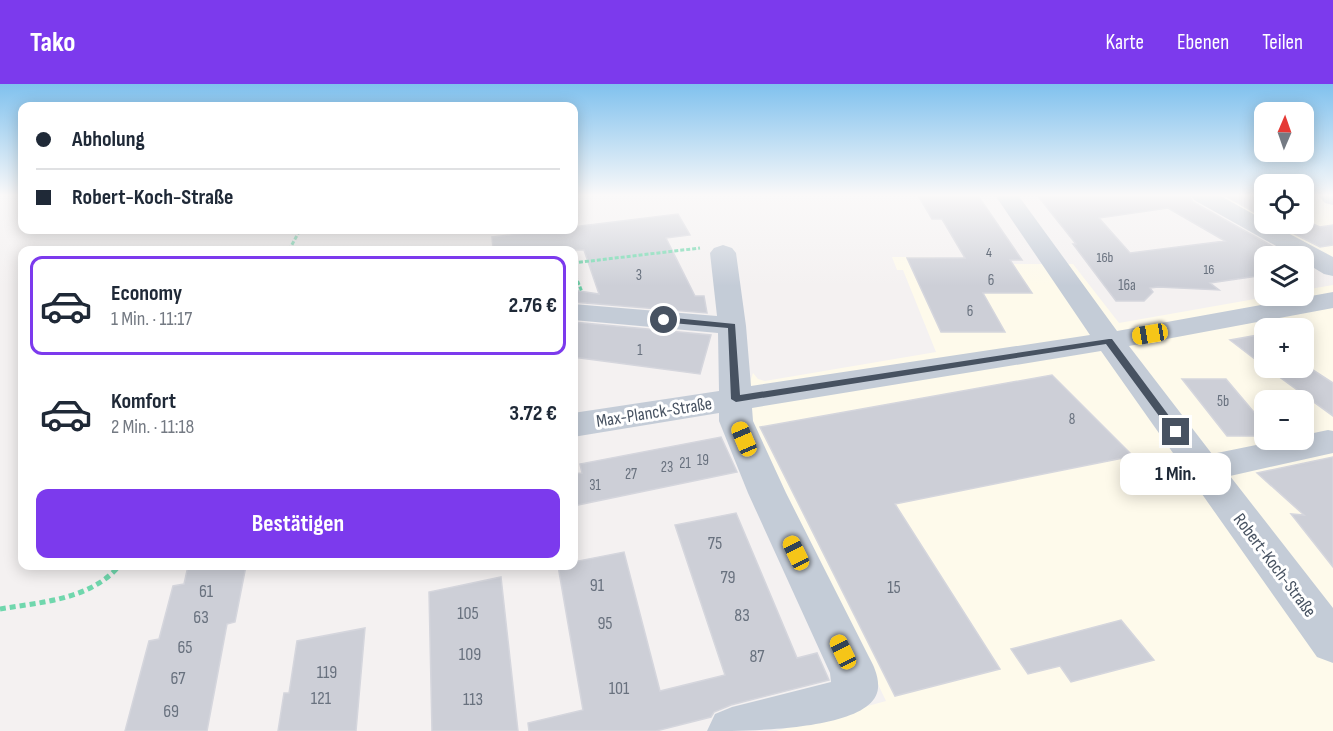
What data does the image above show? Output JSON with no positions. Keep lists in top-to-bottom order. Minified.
{"streets":{"street":["Max-Planck-Straße","Robert-Koch-Straße"]},"crossings":[["Max-Planck-Straße","Robert-Koch-Straße"]],"house_numbers":["4","16b","16","3","6","16a","6","1","5b","8","19","21","23","27","31","75","79","91","15","61","105","83","63","95","65","109","87","119","67","101","121","113","69"],"north":"top","page":{"header":"Tako","nav":["Karte","Ebenen","Teilen"],"map_buttons":["+","−"],"banner":["Abholung","Robert-Koch-Straße"],"list":[{"name":"Economy","note":"1 Min. · 11:17","value":"2.76 €"},{"name":"Komfort","note":"2 Min. · 11:18","value":"3.72 €"}],"bubble":"1 Min.","buttons":"Bestätigen"}}
